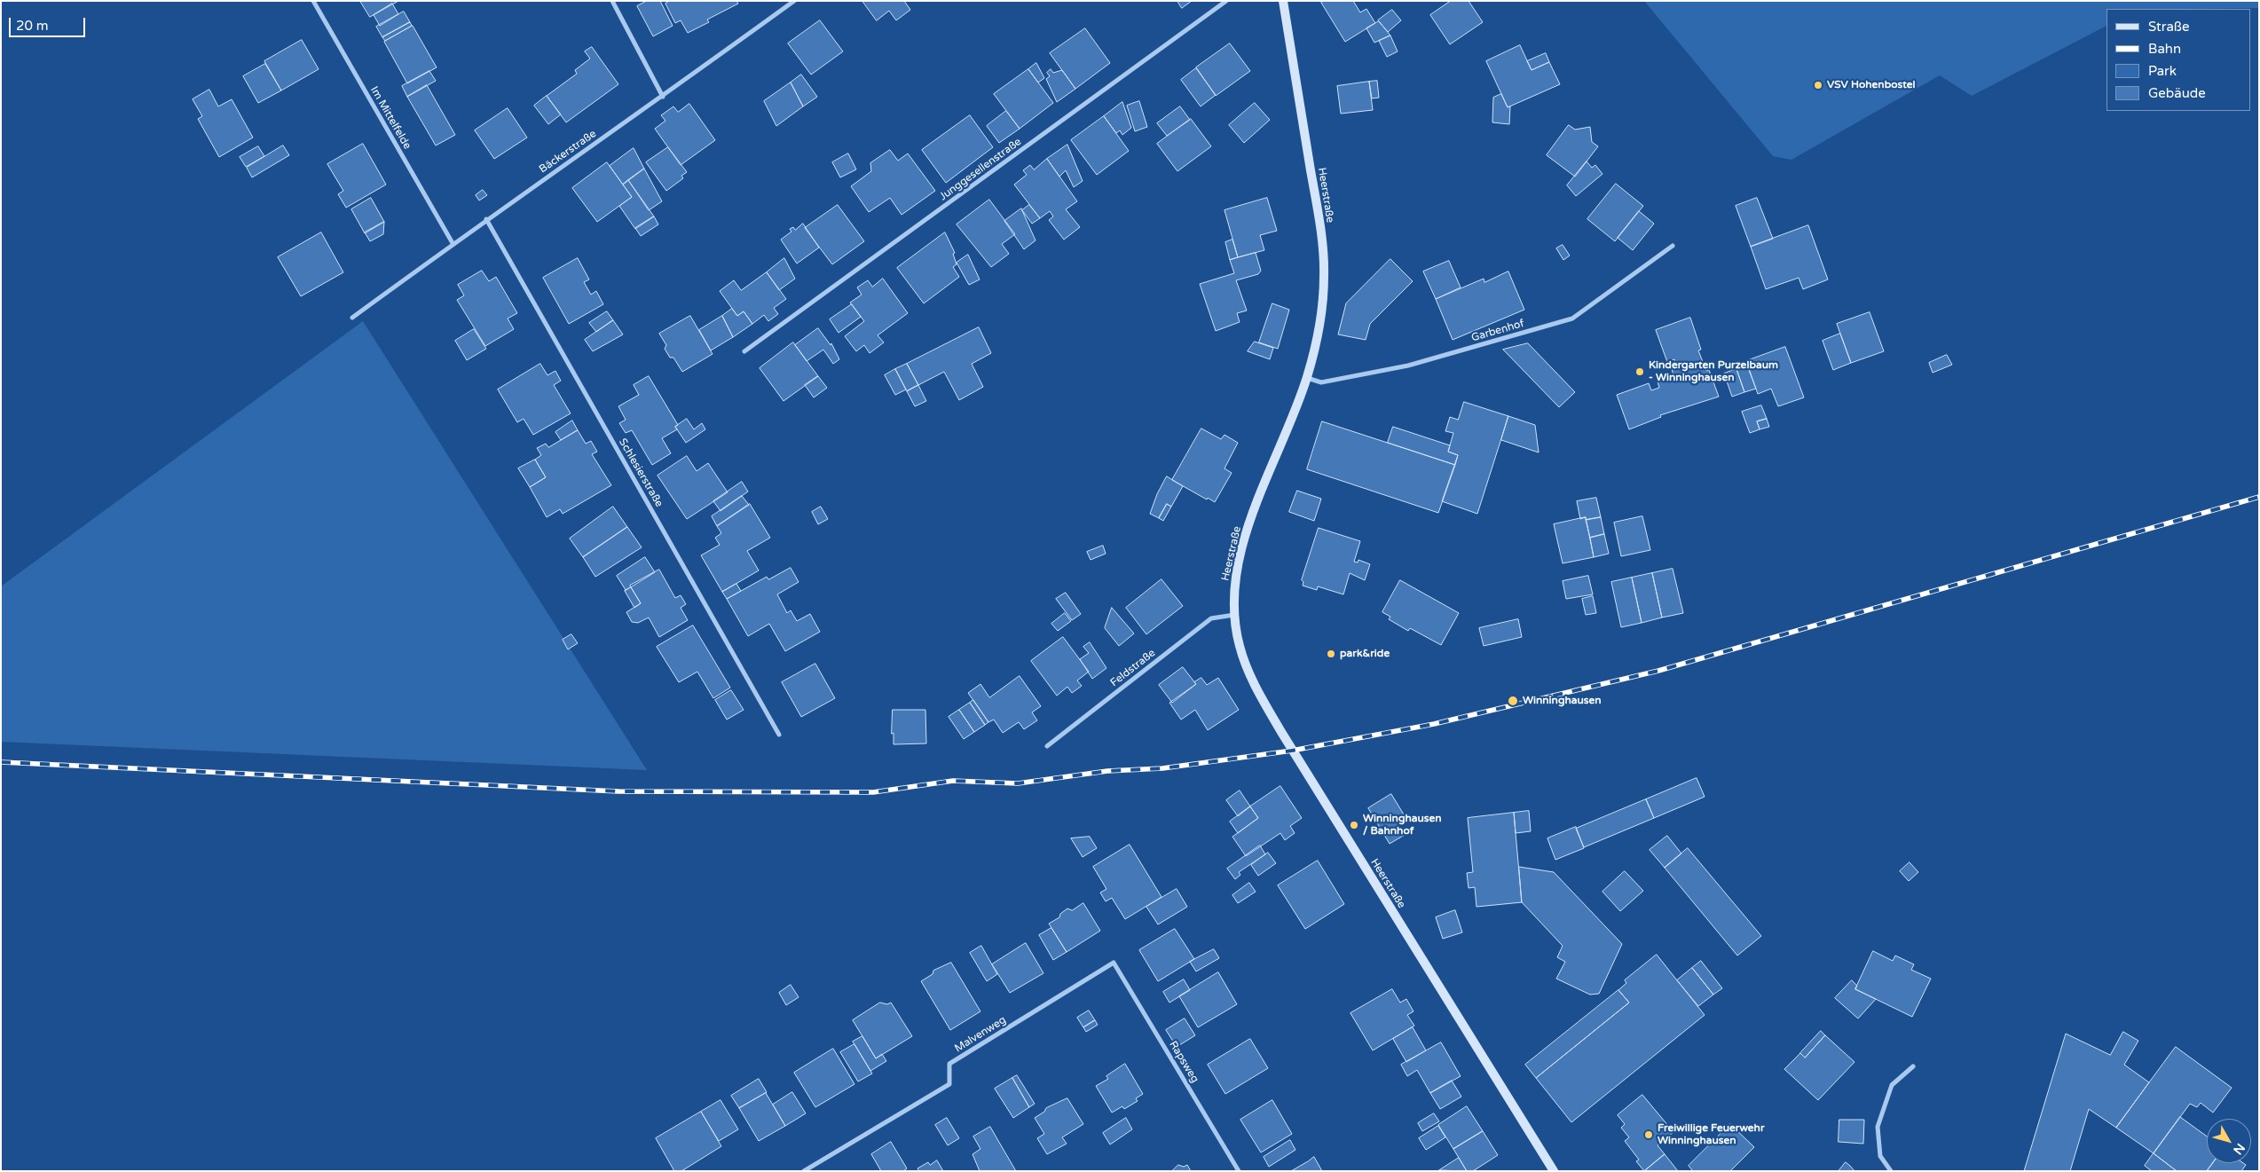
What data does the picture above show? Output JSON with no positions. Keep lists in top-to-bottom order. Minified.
{"streets":{"street":["Im Mittelfelde","Bäckerstraße","Junggesellenstraße","Heerstraße","Garbenhof","Schlesierstraße","Feldstraße","Malvenweg","Rapsweg"]},"crossings":[["Im Mittelfelde","Bäckerstraße"],["Bäckerstraße","Schlesierstraße"],["Heerstraße","Garbenhof"],["Heerstraße","Feldstraße"],["Malvenweg","Rapsweg"]],"places":["VSV Hohenbostel","Kindergarten Purzelbaum - Winninghausen","park&ride","Winninghausen","Winninghausen / Bahnhof","Freiwillige Feuerwehr Winninghausen"],"legend":["Straße","Bahn","Park","Gebäude"],"scale_bar":"20 m","north":"bottom right"}
